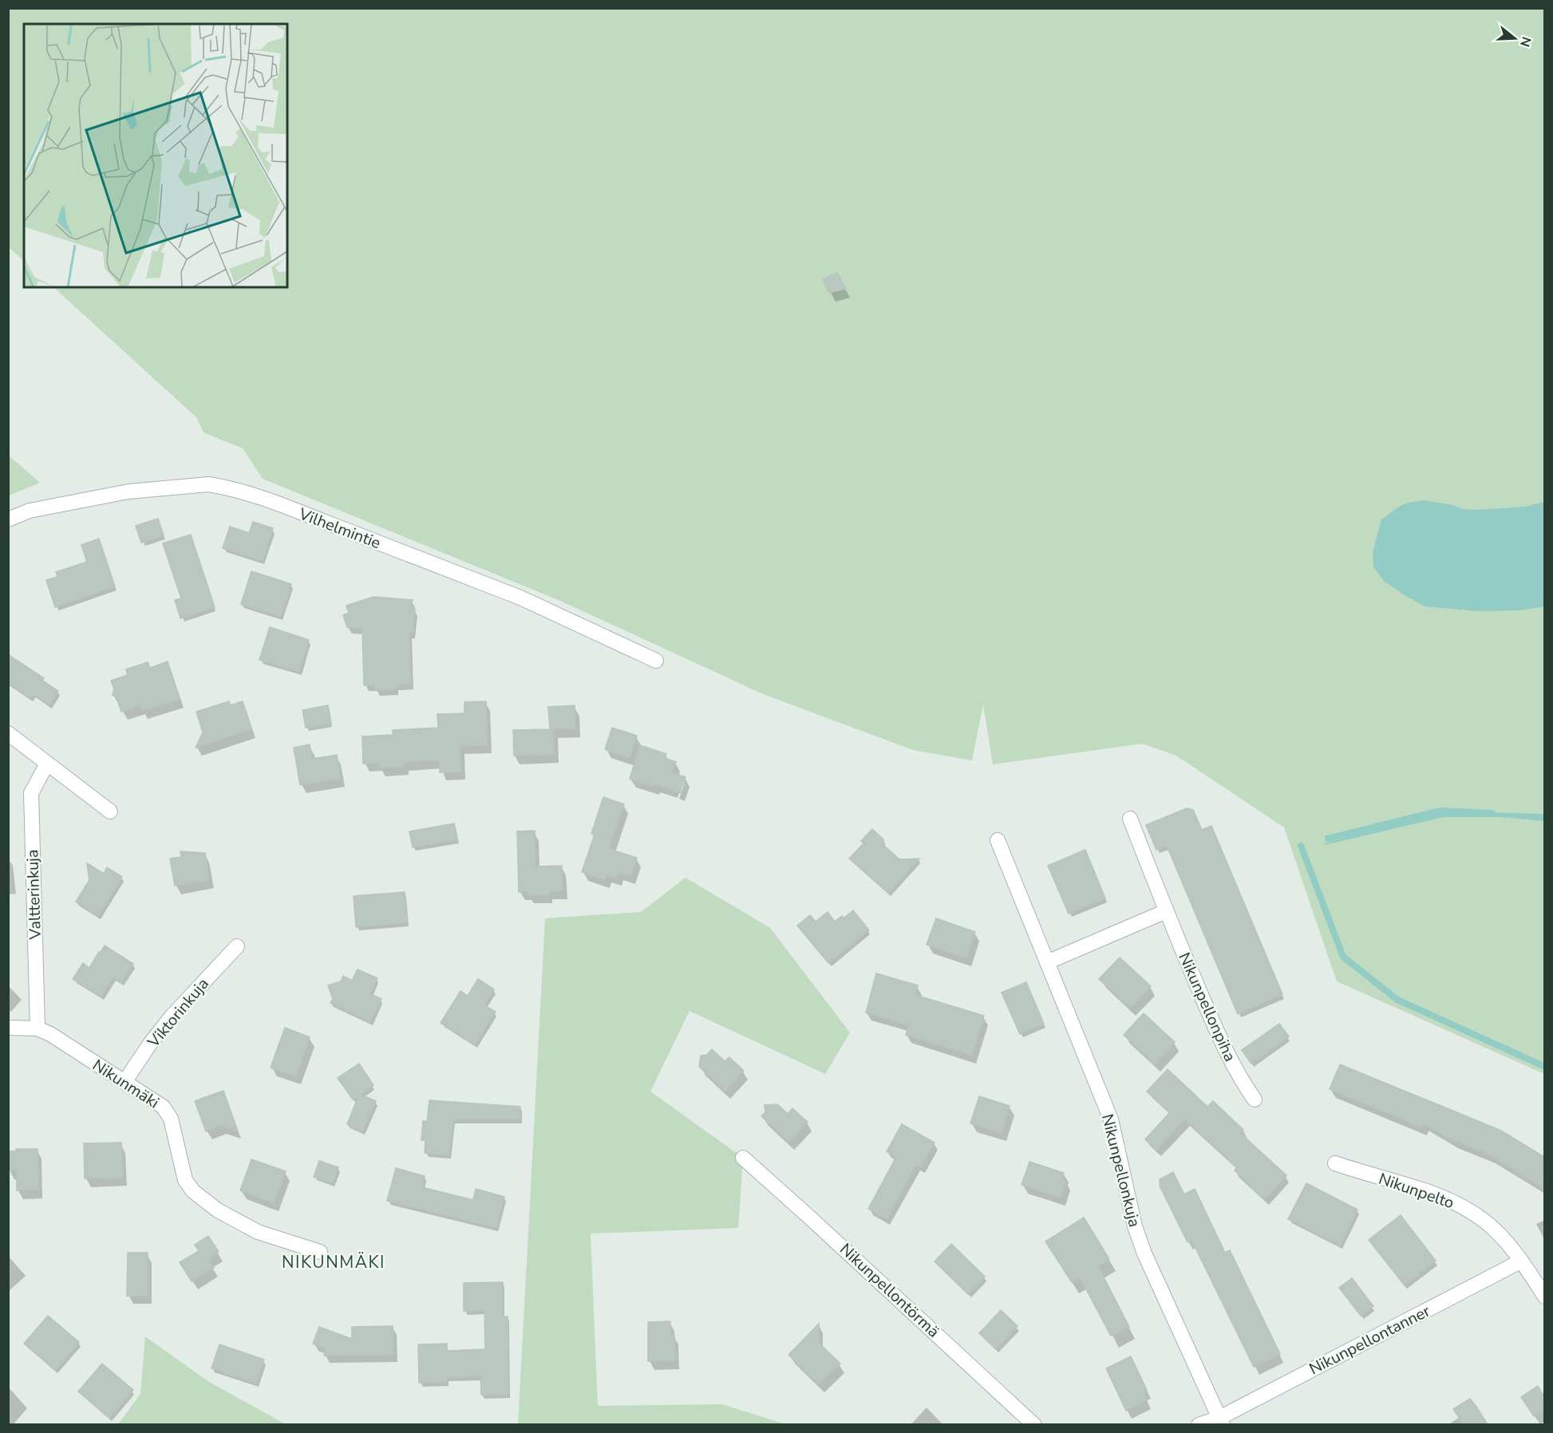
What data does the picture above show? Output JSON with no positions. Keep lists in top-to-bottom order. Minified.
{"streets":{"street":["Vilhelmintie","Valtterinkuja","Nikunpellonpiha","Viktorinkuja","Nikunmäki","Nikunpellonkuja","Nikunpelto","Nikunpellontörmä","Nikunpellontanner"]},"crossings":[["Valtterinkuja","Nikunmäki"],["Viktorinkuja","Nikunmäki"],["Nikunpellonkuja","Nikunpellontanner"],["Nikunpelto","Nikunpellontanner"]],"districts":["NIKUNMÄKI"],"north":"right"}
